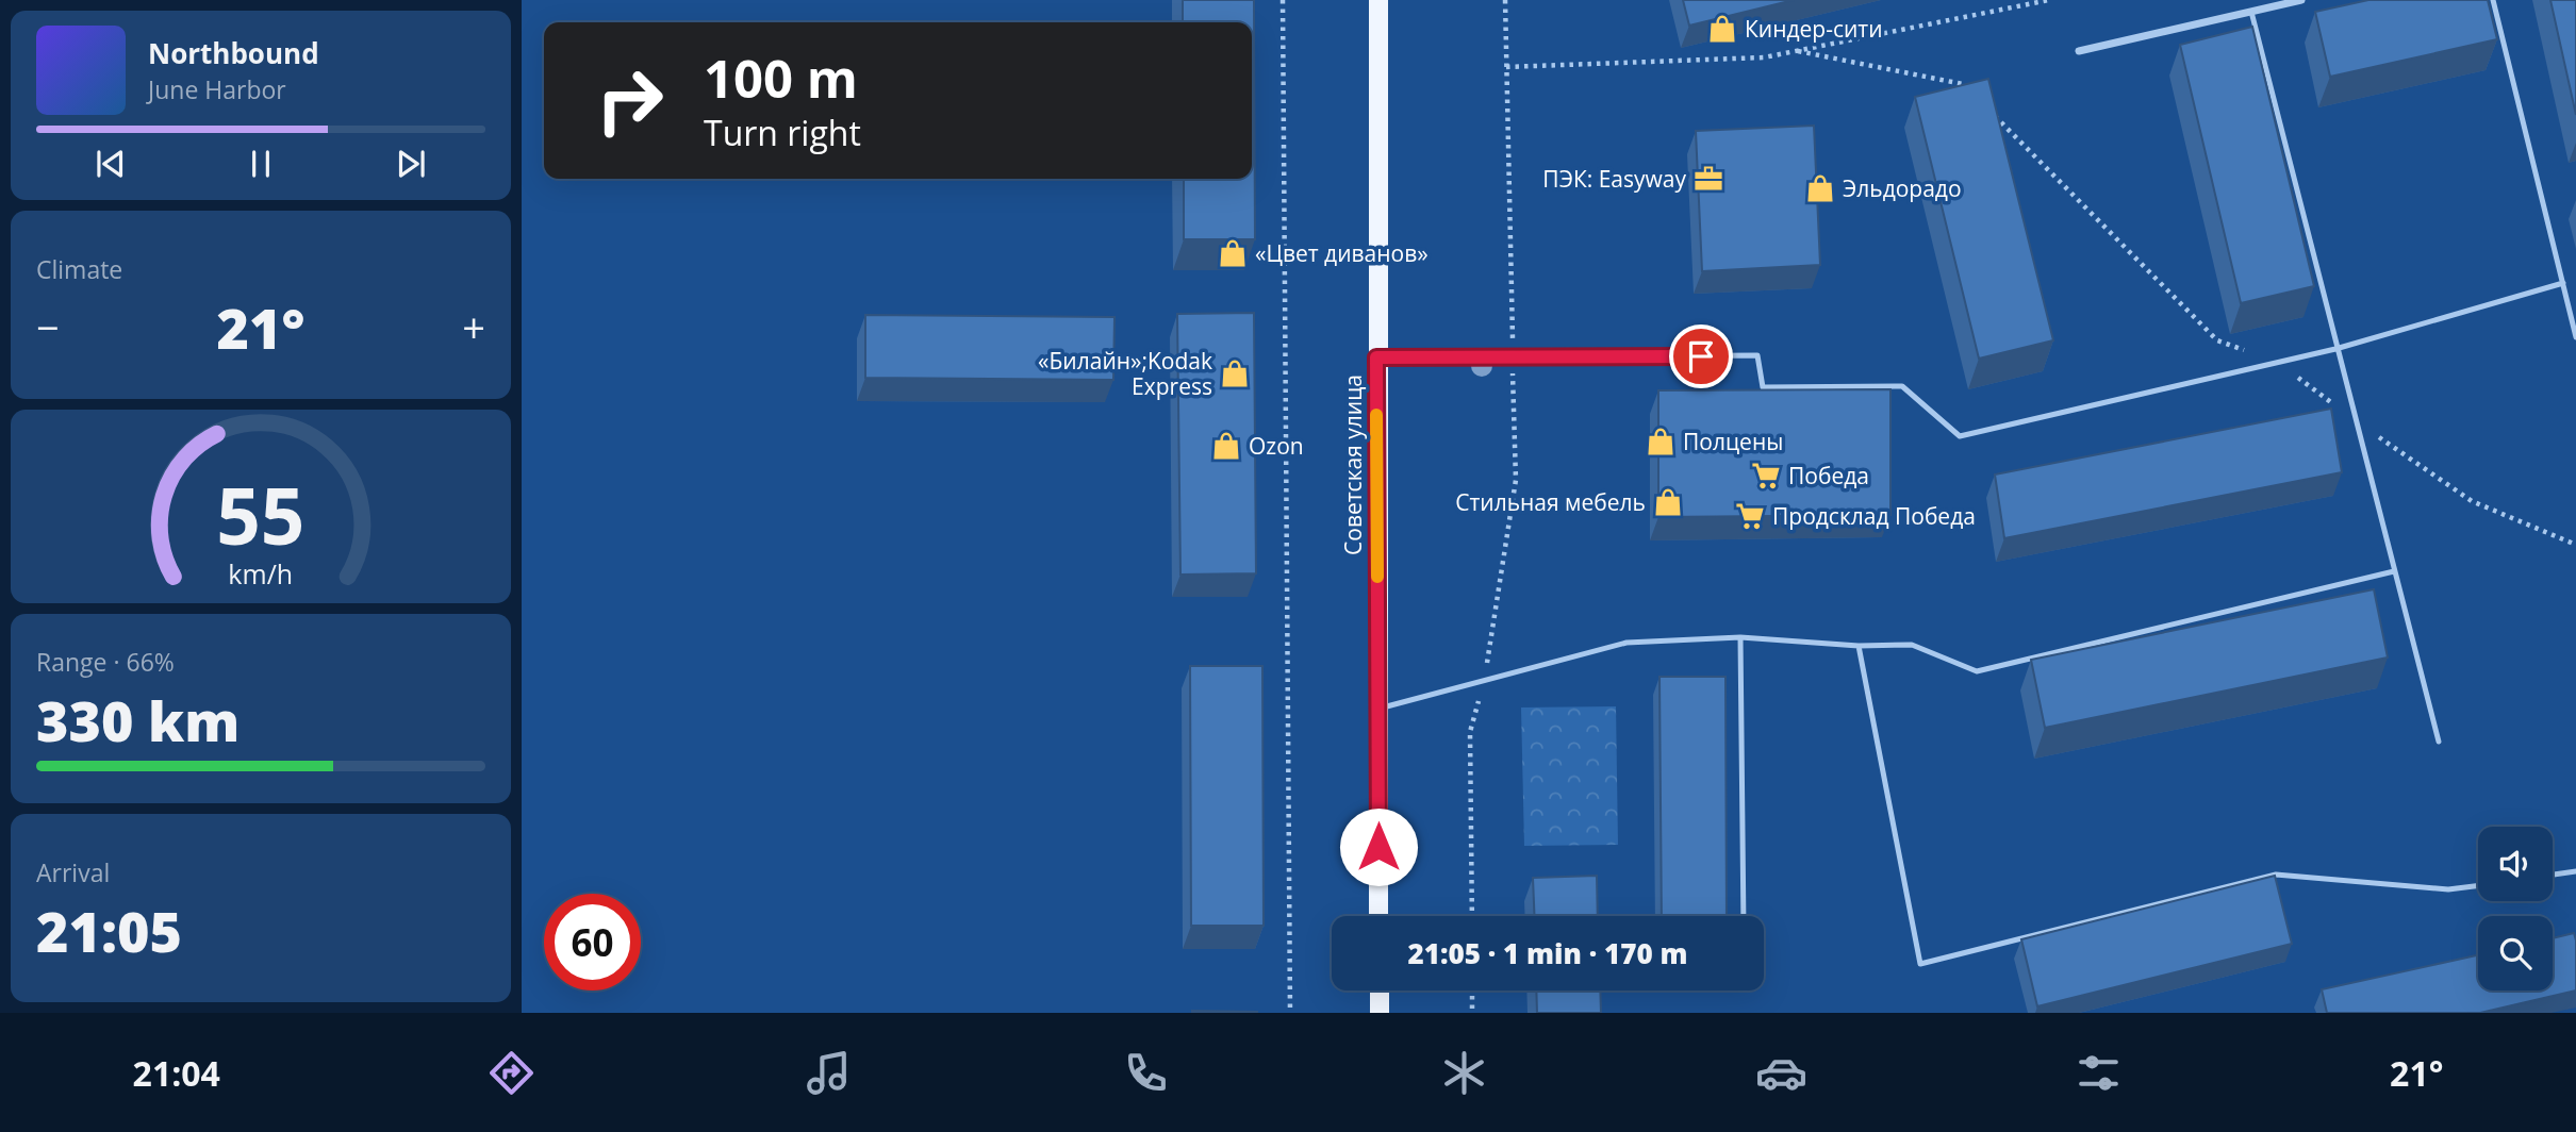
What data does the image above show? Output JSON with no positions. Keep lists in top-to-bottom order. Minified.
{"streets":{"main road":["Советская улица"]},"places":{"shop":["Киндер-сити","Эльдорадо","«Цвет диванов»","«Билайн»;Kodak Express","Полцены","Ozon","Стильная мебель"],"office":["ПЭК: Easyway"],"supermarket":["Победа","Продсклад Победа"]},"page":{"turn":["100 m","Turn right"],"song":["Northbound","June Harbor"],"tile":["Climate",["Range · 66%","330 km"],["Arrival","21:05"]],"heat":["−","21°","+"],"limit":"60","trip":"21:05 · 1 min · 170 m","tabs":["21:04","21°"],"gauge":["55","km/h"]}}
